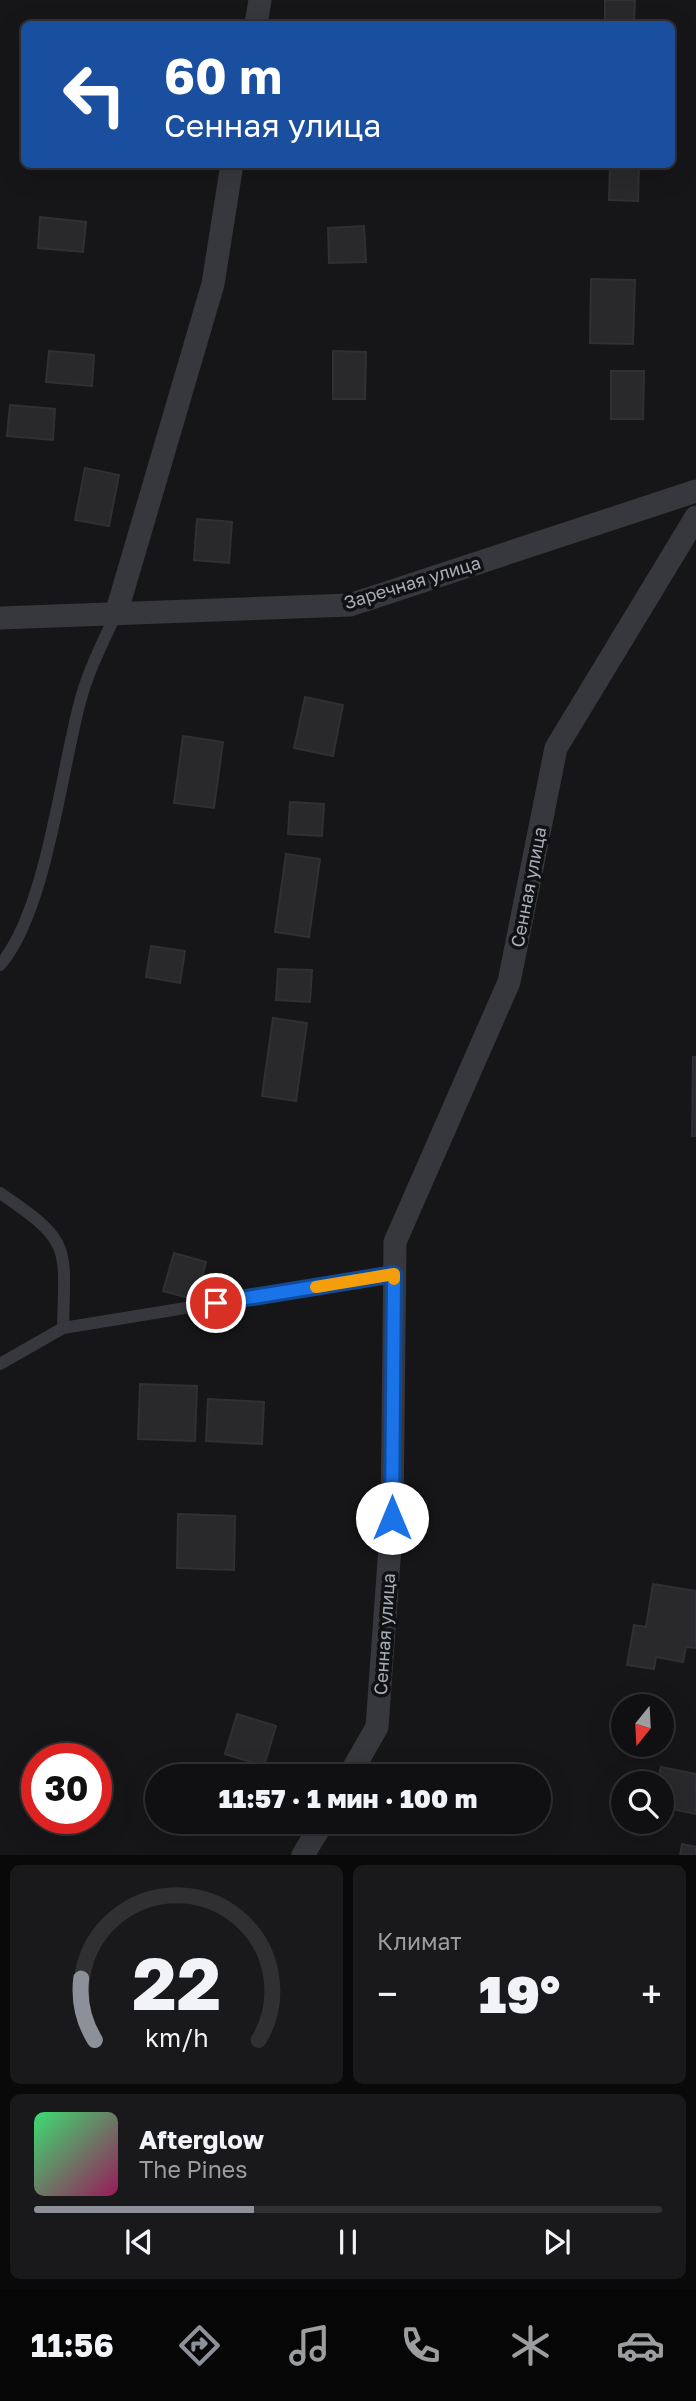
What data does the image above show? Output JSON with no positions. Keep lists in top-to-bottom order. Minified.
{"streets":{"street":["Заречная улица","Сенная улица"]},"north":"bottom","page":{"turn":["60 m","Сенная улица"],"limit":"30","trip":"11:57 · 1 мин · 100 m","tile":"Климат","heat":["−","19°","+"],"song":["Afterglow","The Pines"],"tabs":"11:56","gauge":["22","km/h"]}}
